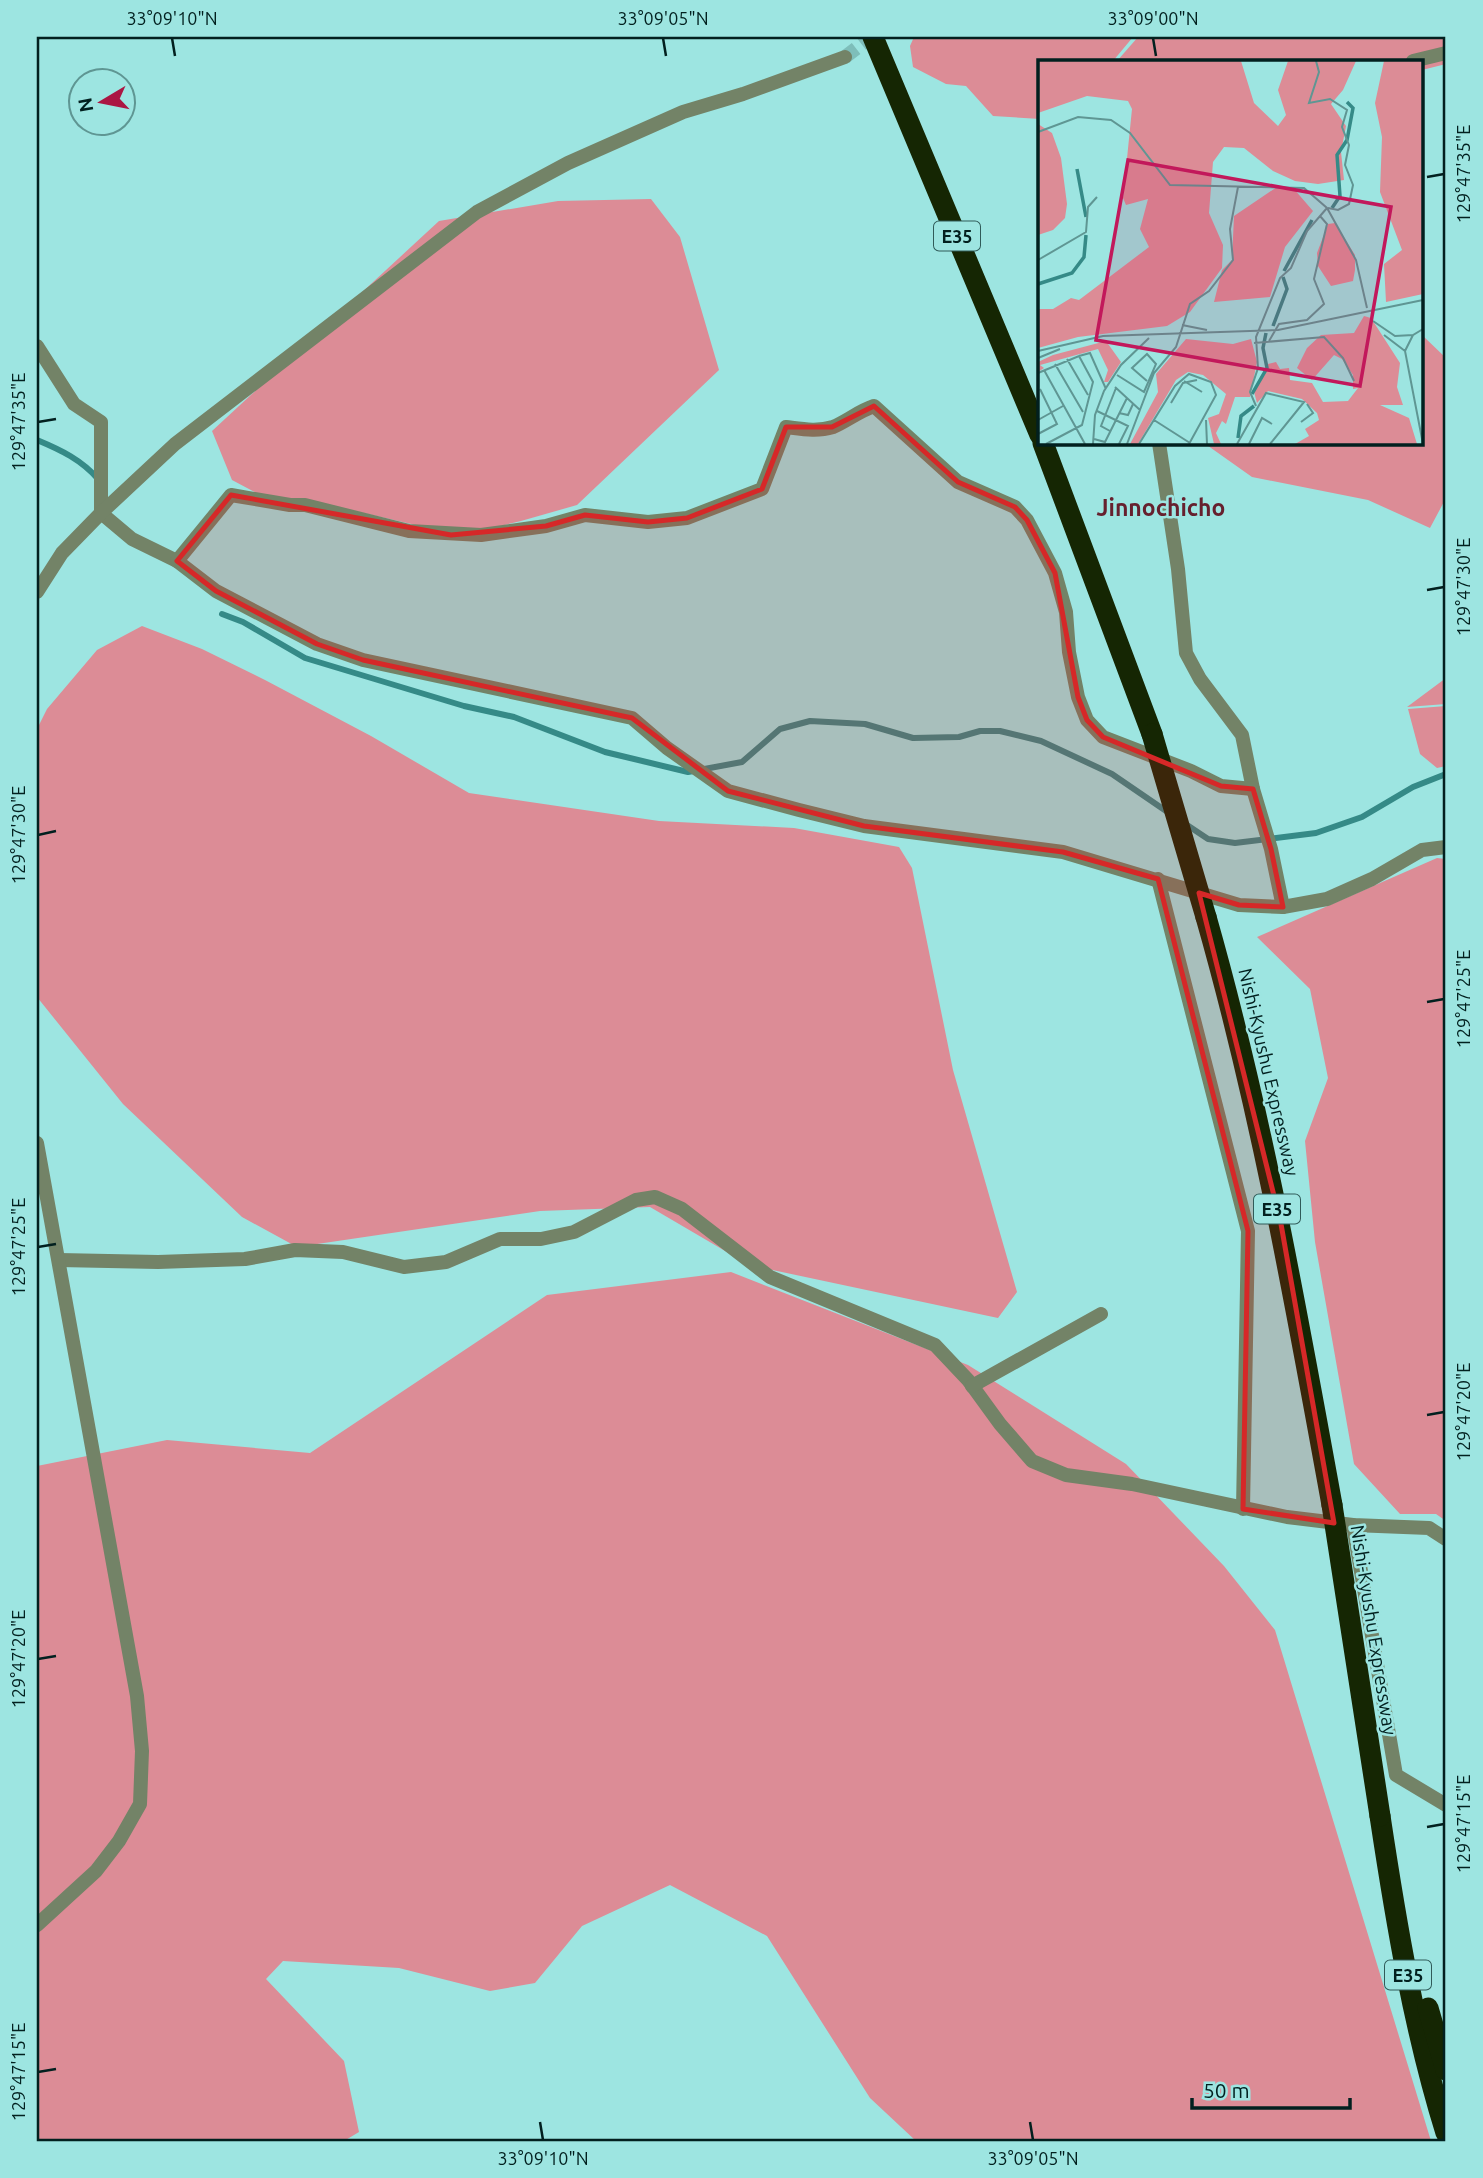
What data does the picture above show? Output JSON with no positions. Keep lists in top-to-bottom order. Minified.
{"streets":{"highway":["E35","Nishi-Kyushu Expressway"]},"districts":["Jinnochicho"],"scale_bar":"50 m","north":"left","coordinates":["33°09'10\"N","33°09'05\"N","33°09'00\"N","129°47'35\"E","129°47'30\"E","129°47'25\"E","129°47'20\"E","129°47'15\"E"]}
